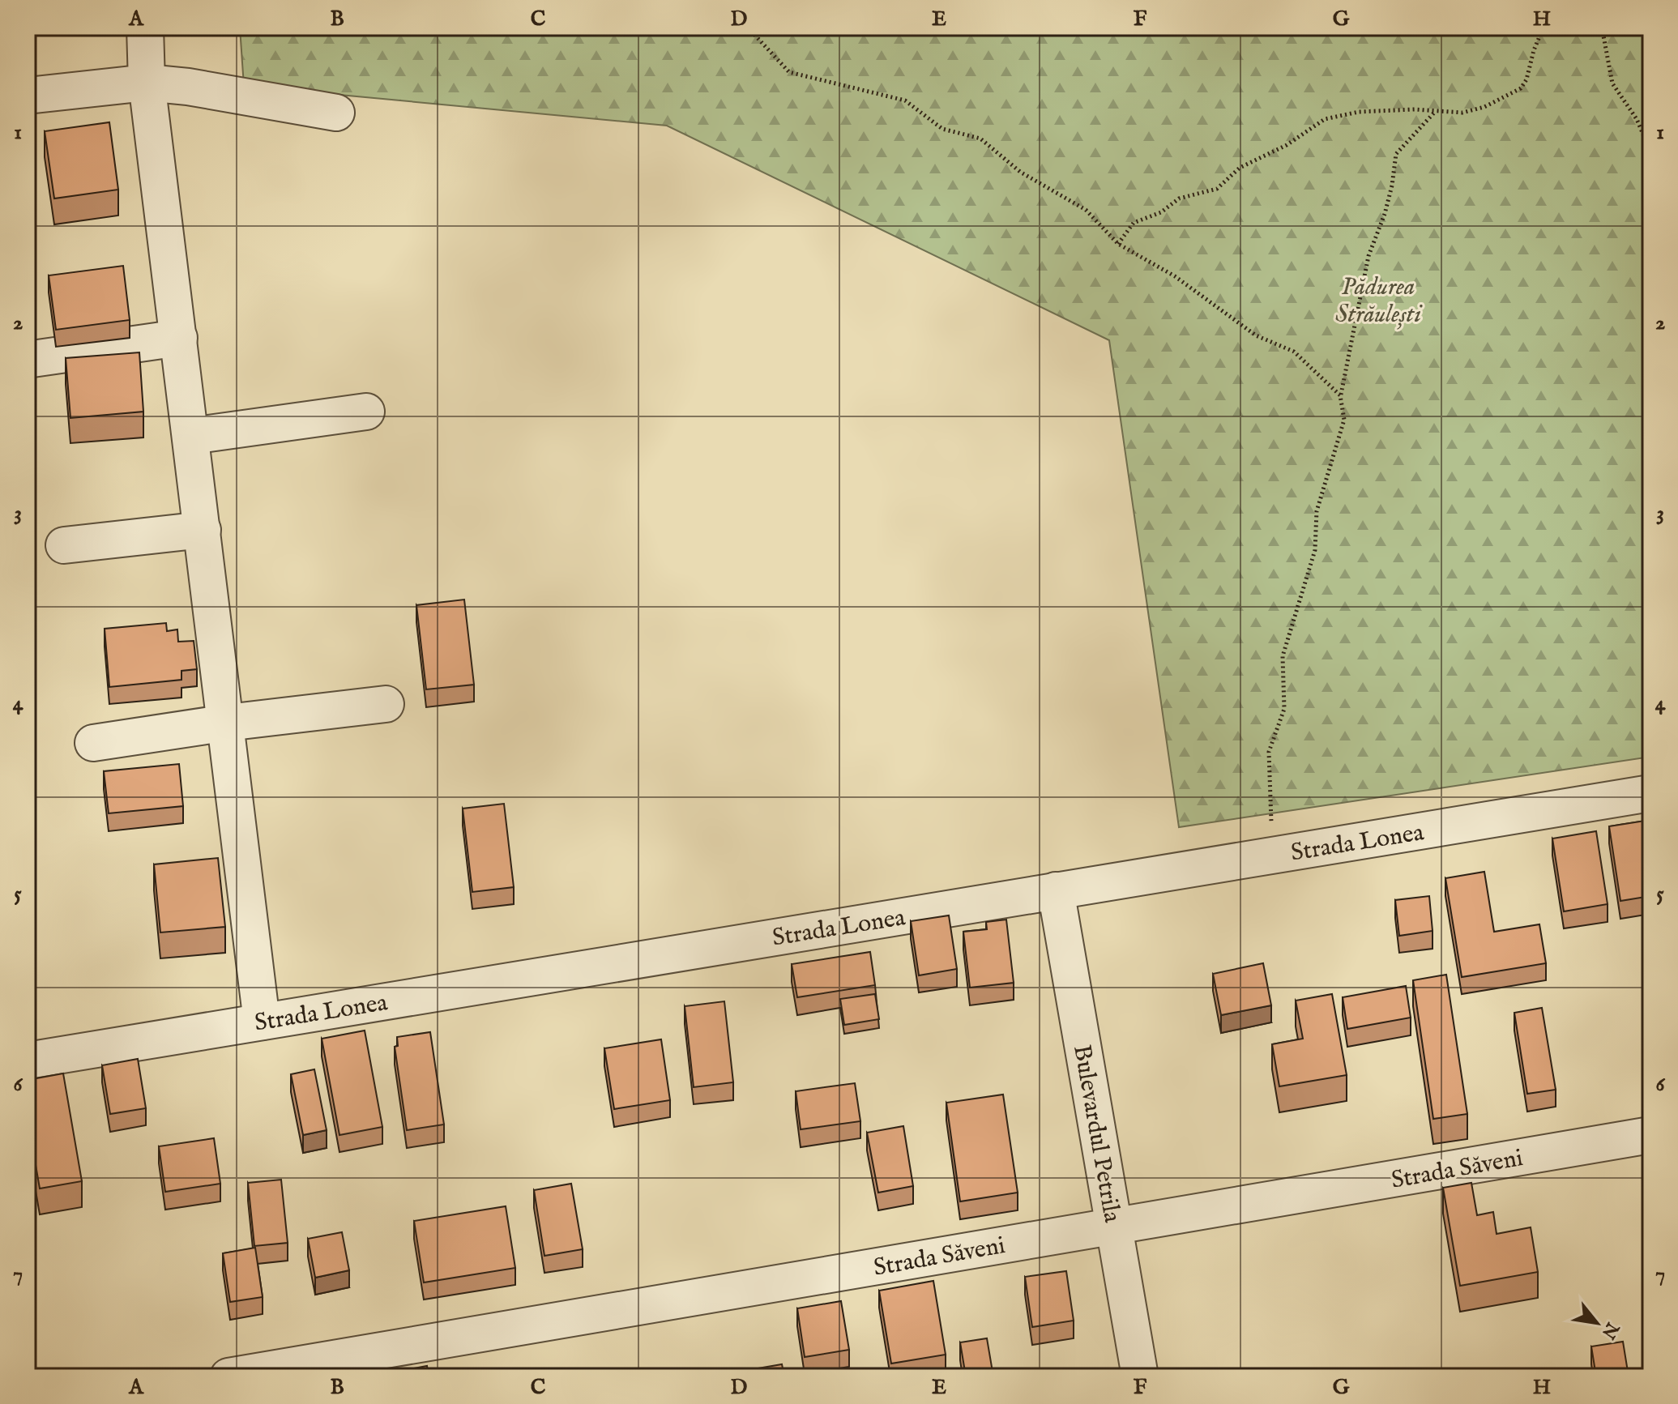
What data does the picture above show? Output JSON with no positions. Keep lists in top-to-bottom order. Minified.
{"streets":{"street":["Strada Lonea","Bulevardul Petrila","Strada Săveni"]},"crossings":[["Strada Lonea","Bulevardul Petrila"],["Bulevardul Petrila","Strada Săveni"]],"parks":["Pădurea Străulești"],"north":"bottom right","grid":{"columns":["A","B","C","D","E","F","G","H"],"rows":["1","2","3","4","5","6","7"]}}
